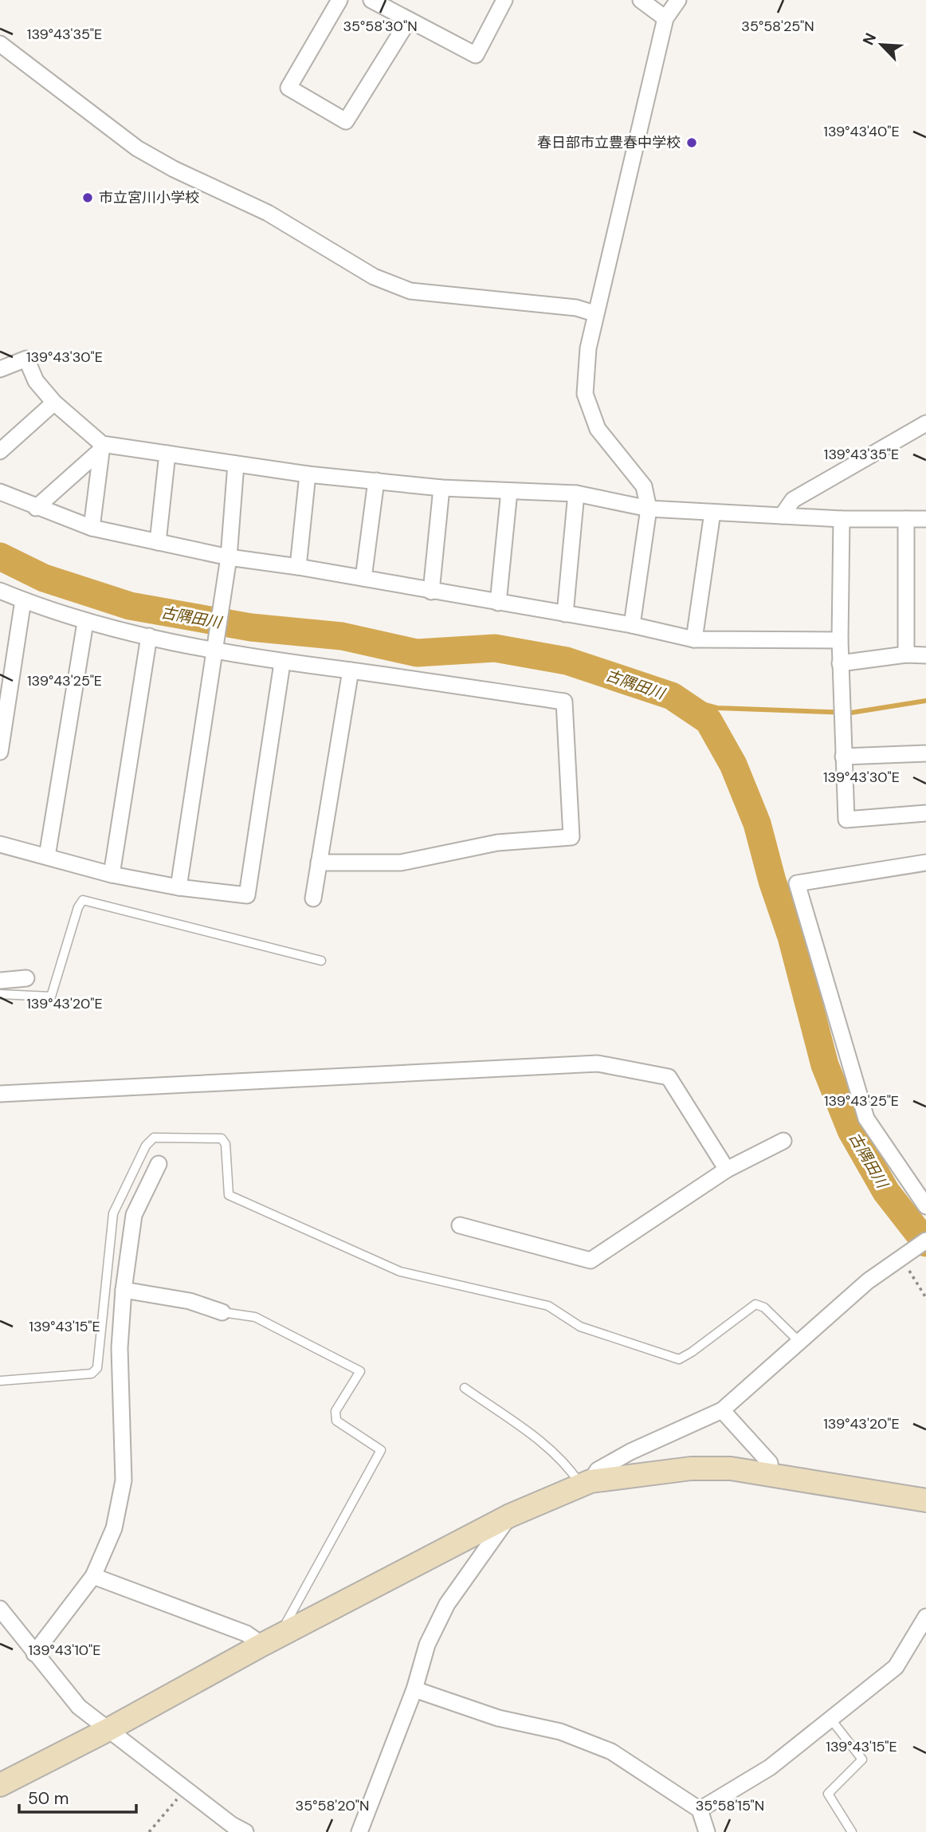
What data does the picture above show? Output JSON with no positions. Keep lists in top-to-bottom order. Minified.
{"water":["古隅田川"],"places":["春日部市立豊春中学校","市立宮川小学校"],"scale_bar":"50 m","north":"top left","coordinates":["35°58'30\"N","35°58'25\"N","139°43'35\"E","139°43'40\"E","139°43'30\"E","139°43'25\"E","139°43'20\"E","139°43'15\"E","139°43'10\"E","35°58'20\"N","35°58'15\"N"]}
